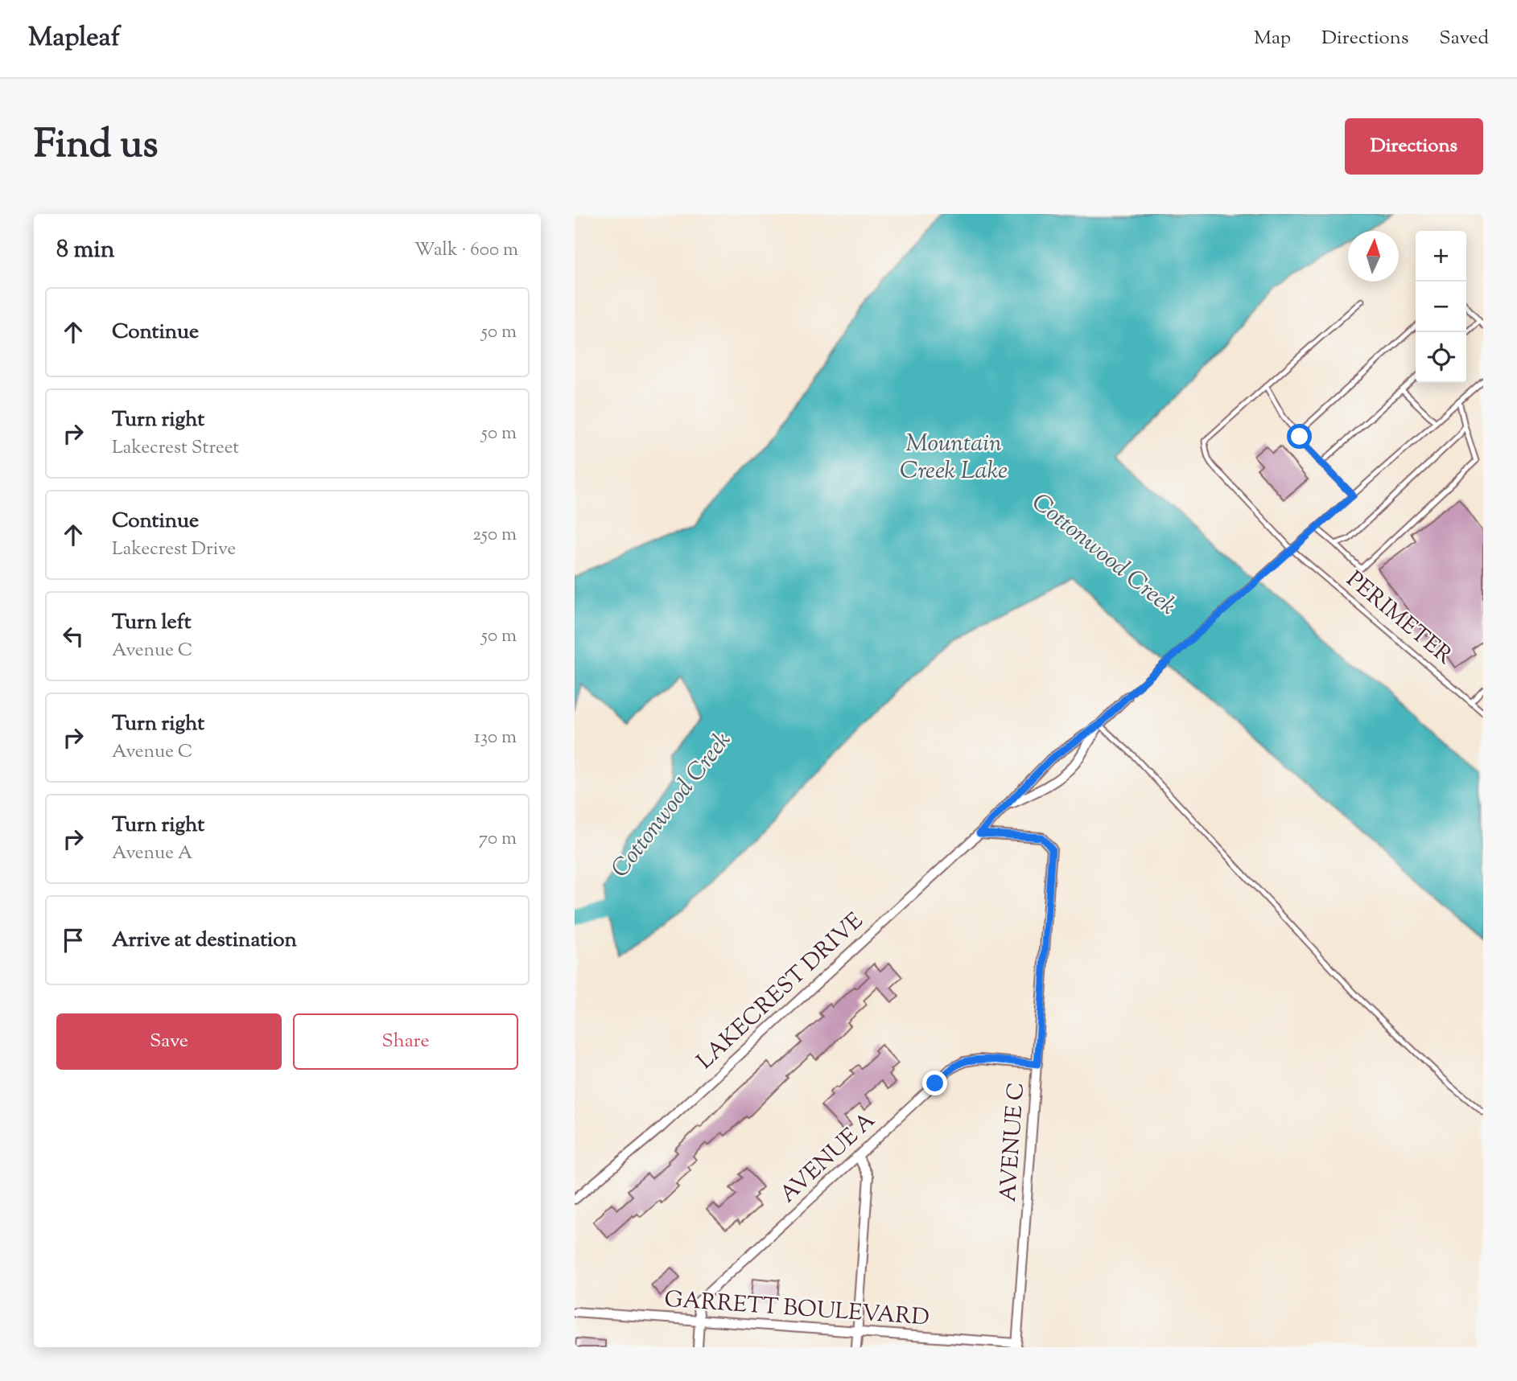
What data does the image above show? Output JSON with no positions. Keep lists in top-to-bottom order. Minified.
{"streets":{"street":["LAKECREST DRIVE","AVENUE C","AVENUE A","GARRETT BOULEVARD"],"lane":["PERIMETER"]},"crossings":[["PERIMETER","LAKECREST DRIVE"],["LAKECREST DRIVE","AVENUE C"],["AVENUE C","AVENUE A"],["AVENUE C","GARRETT BOULEVARD"],["AVENUE A","GARRETT BOULEVARD"]],"water":["Mountain Creek Lake","Cottonwood Creek"],"north":"top","page":{"header":"Mapleaf","nav":["Map","Directions","Saved"],"title":"Find us","buttons":["Directions",["Save","Share"]],"heading":["8 min","Walk · 600 m"],"map_buttons":["+","−"],"list":[["Continue","50 m"],["Turn right","Lakecrest Street","50 m"],["Continue","Lakecrest Drive","250 m"],["Turn left","Avenue C","50 m"],["Turn right","Avenue C","130 m"],["Turn right","Avenue A","70 m"],"Arrive at destination"]}}
